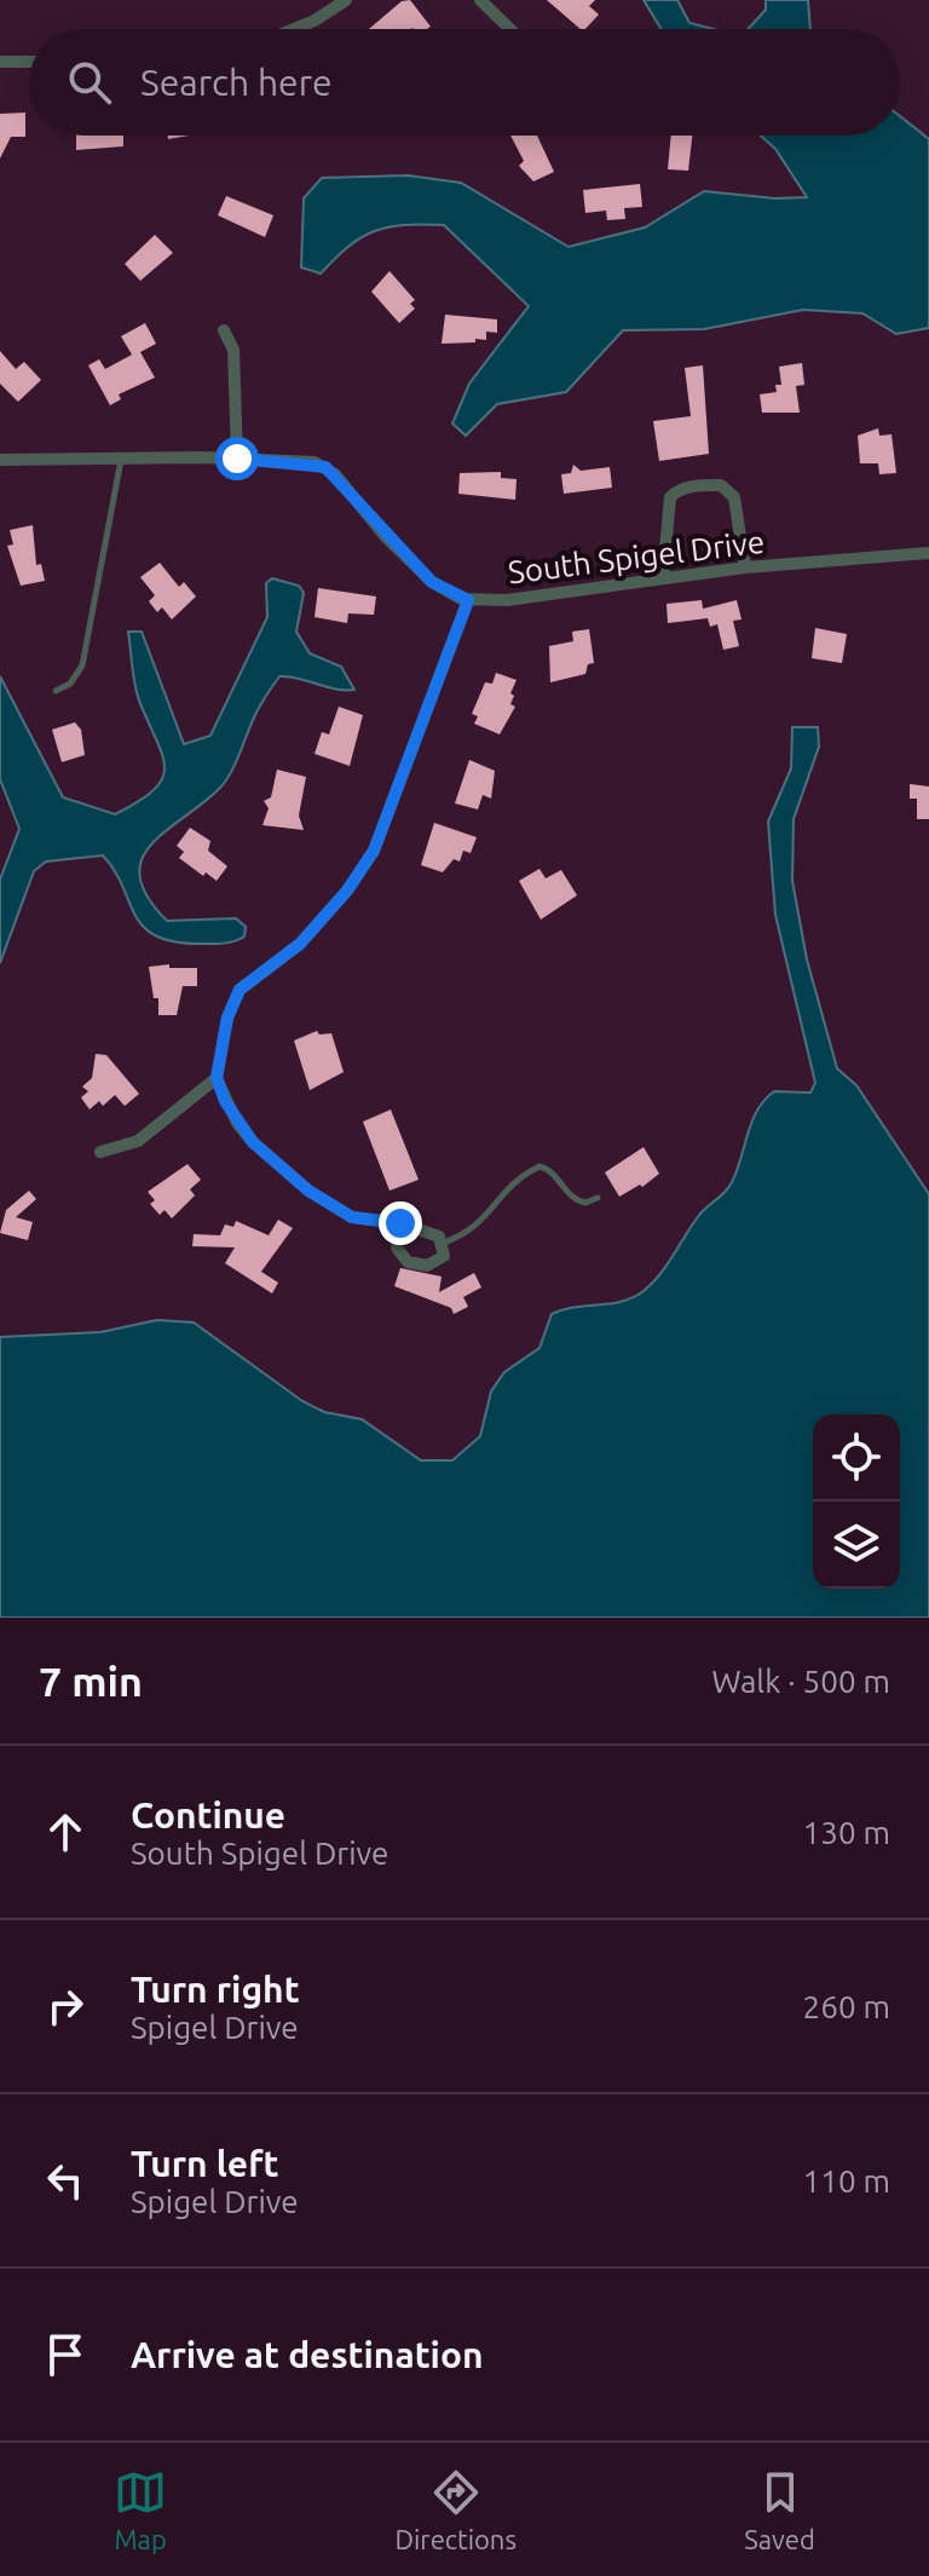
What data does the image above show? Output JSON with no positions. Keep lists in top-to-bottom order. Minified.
{"streets":{"street":["South Spigel Drive"]},"page":{"search":"Search here","heading":["7 min","Walk · 500 m"],"list":[["Continue","South Spigel Drive","130 m"],["Turn right","Spigel Drive","260 m"],["Turn left","Spigel Drive","110 m"],"Arrive at destination"],"nav":["Map","Directions","Saved"]}}
